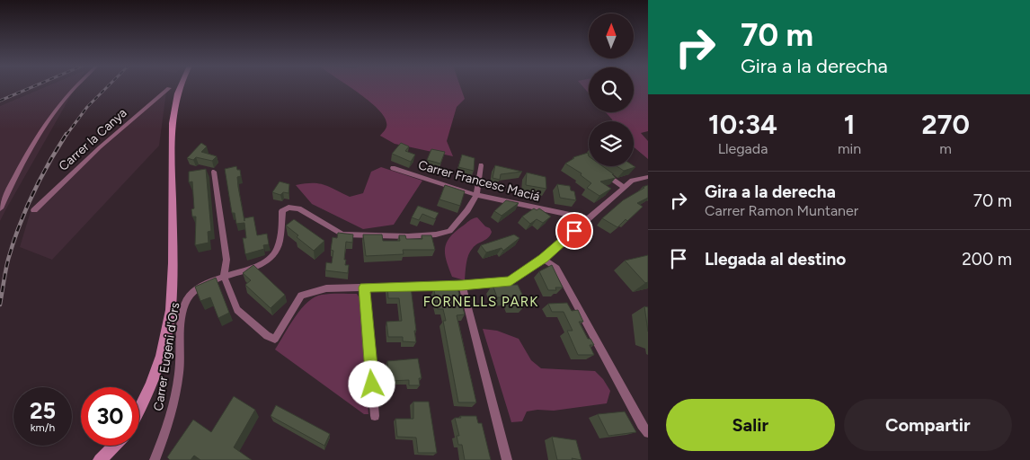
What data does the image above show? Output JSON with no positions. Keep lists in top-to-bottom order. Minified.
{"streets":{"street":["Carrer la Canya","Carrer Francesc Maciá","Carrer Eugeni d'Ors"]},"crossings":[["Carrer Francesc Maciá","Carrer Eugeni d'Ors"]],"districts":["FORNELLS PARK"],"north":"top","page":{"turn":["70 m","Gira a la derecha"],"eta":["10:34","Llegada","1","min","270","m"],"list":[{"name":"Gira a la derecha","note":"Carrer Ramon Muntaner","value":"70 m"},{"name":"Llegada al destino","value":"200 m"}],"speed":"25 km/h","limit":"30","buttons":["Salir","Compartir"]}}
